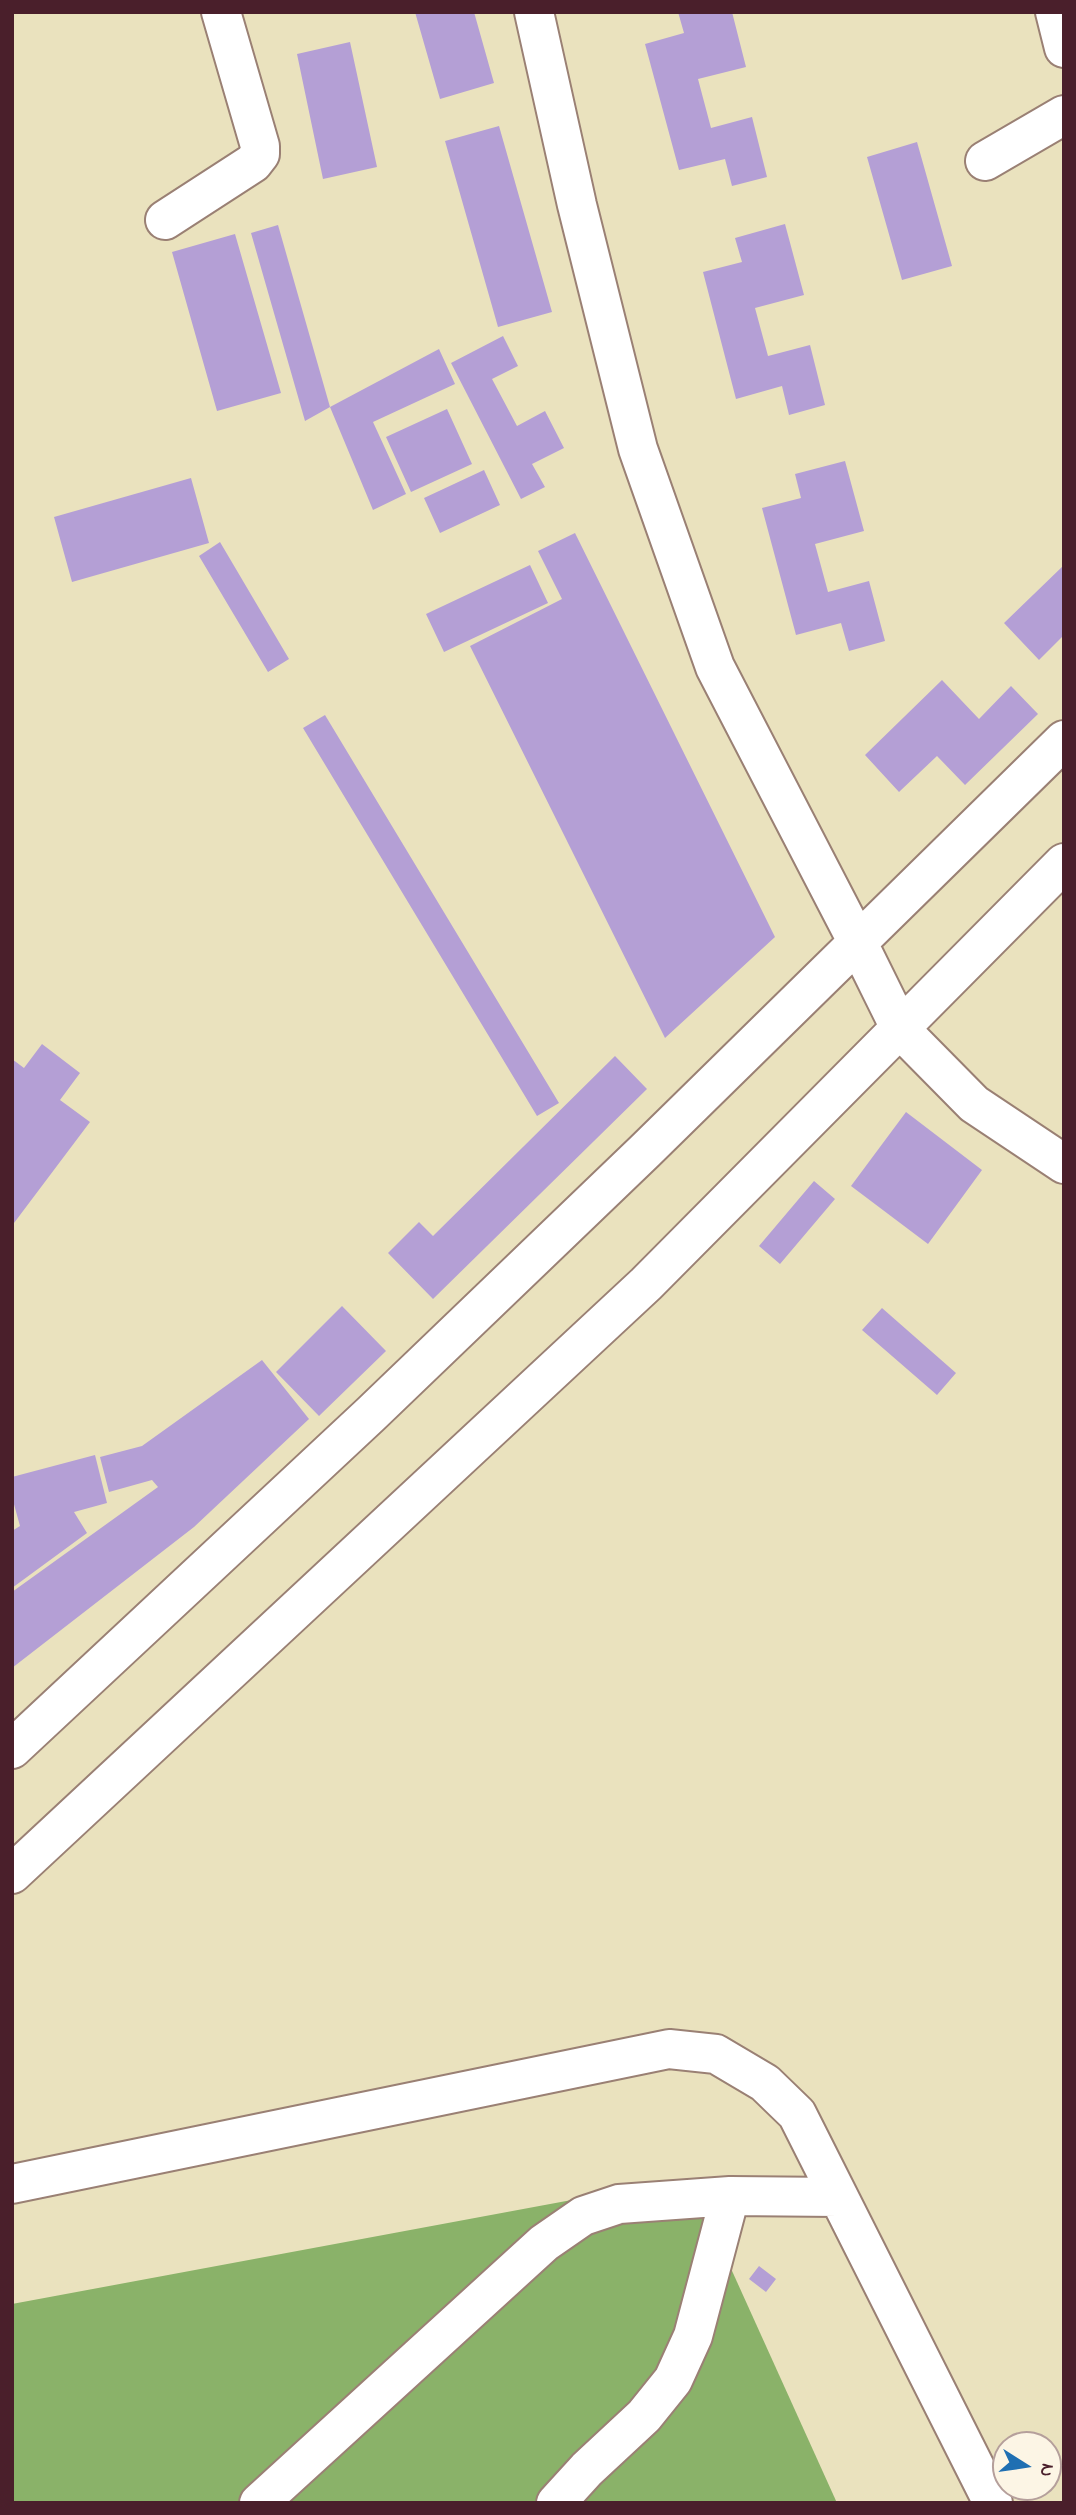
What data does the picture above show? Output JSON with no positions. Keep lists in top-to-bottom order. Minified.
{"north":"right"}
